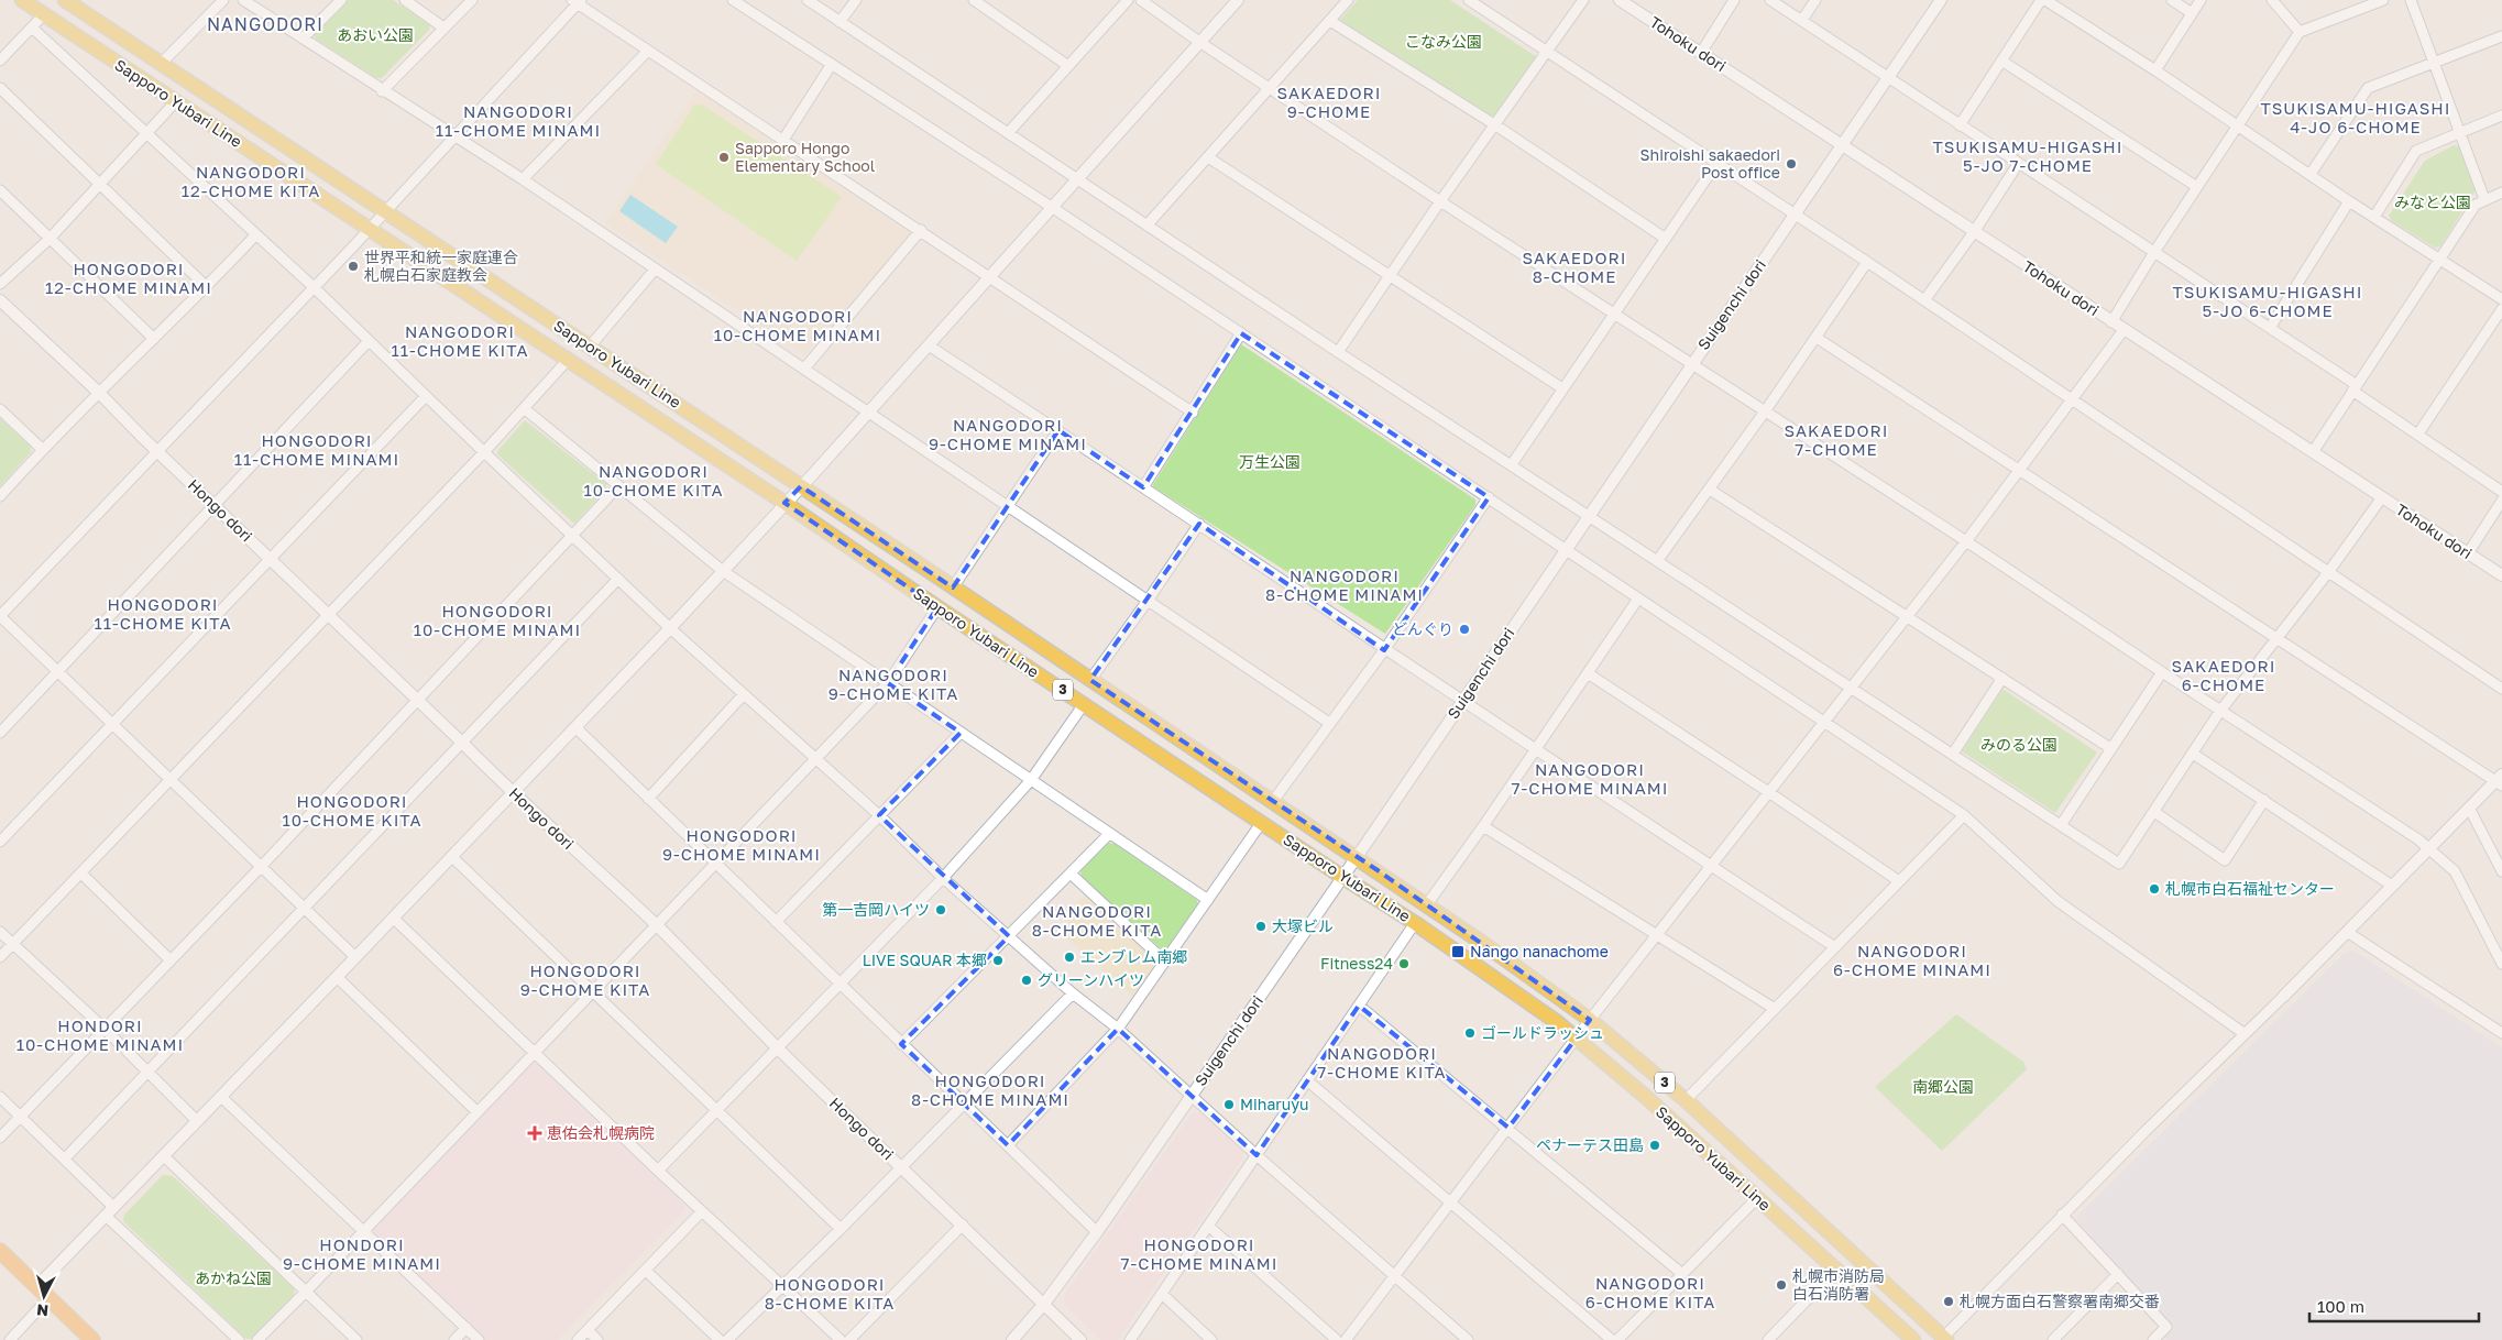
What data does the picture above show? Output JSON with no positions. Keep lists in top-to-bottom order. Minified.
{"streets":{"main road":["Sapporo Yubari Line","3"],"street":["Tohoku dori","Suigenchi dori","Hongo dori"]},"crossings":[["Tohoku dori","Suigenchi dori"],["Sapporo Yubari Line","Suigenchi dori"],["Suigenchi dori","Hongo dori"]],"districts":["NANGODORI","SAKAEDORI 9-CHOME","TSUKISAMU-HIGASHI 4-JO 6-CHOME","NANGODORI 11-CHOME MINAMI","TSUKISAMU-HIGASHI 5-JO 7-CHOME","NANGODORI 12-CHOME KITA","SAKAEDORI 8-CHOME","HONGODORI 12-CHOME MINAMI","TSUKISAMU-HIGASHI 5-JO 6-CHOME","NANGODORI 10-CHOME MINAMI","NANGODORI 11-CHOME KITA","NANGODORI 9-CHOME MINAMI","SAKAEDORI 7-CHOME","HONGODORI 11-CHOME MINAMI","NANGODORI 10-CHOME KITA","NANGODORI 8-CHOME MINAMI","HONGODORI 11-CHOME KITA","HONGODORI 10-CHOME MINAMI","SAKAEDORI 6-CHOME","NANGODORI 9-CHOME KITA","NANGODORI 7-CHOME MINAMI","HONGODORI 10-CHOME KITA","HONGODORI 9-CHOME MINAMI","NANGODORI 8-CHOME KITA","NANGODORI 6-CHOME MINAMI","HONGODORI 9-CHOME KITA","HONDORI 10-CHOME MINAMI","NANGODORI 7-CHOME KITA","HONGODORI 8-CHOME MINAMI","HONDORI 9-CHOME MINAMI","HONGODORI 7-CHOME MINAMI","NANGODORI 6-CHOME KITA","HONGODORI 8-CHOME KITA"],"parks":["あおい公園","こなみ公園","みなと公園","万生公園","みのる公園","南郷公園","あかね公園"],"places":{"other":["Sapporo Hongo Elementary School","Shiroishi sakaedori Post office","世界平和統一家庭連合 札幌白石家庭教会","どんぐり","札幌市白石福祉センター","第一吉岡ハイツ","大塚ビル","エンブレム南郷","LIVE SQUAR 本郷","Fitness24","グリーンハイツ","ゴールドラッシュ","Miharuyu","ペナーテス田島","札幌市消防局 白石消防署","札幌方面白石警察署南郷交番"],"transit":["Nango nanachome"],"health":["恵佑会札幌病院"]},"scale_bar":"100 m","north":"bottom"}
